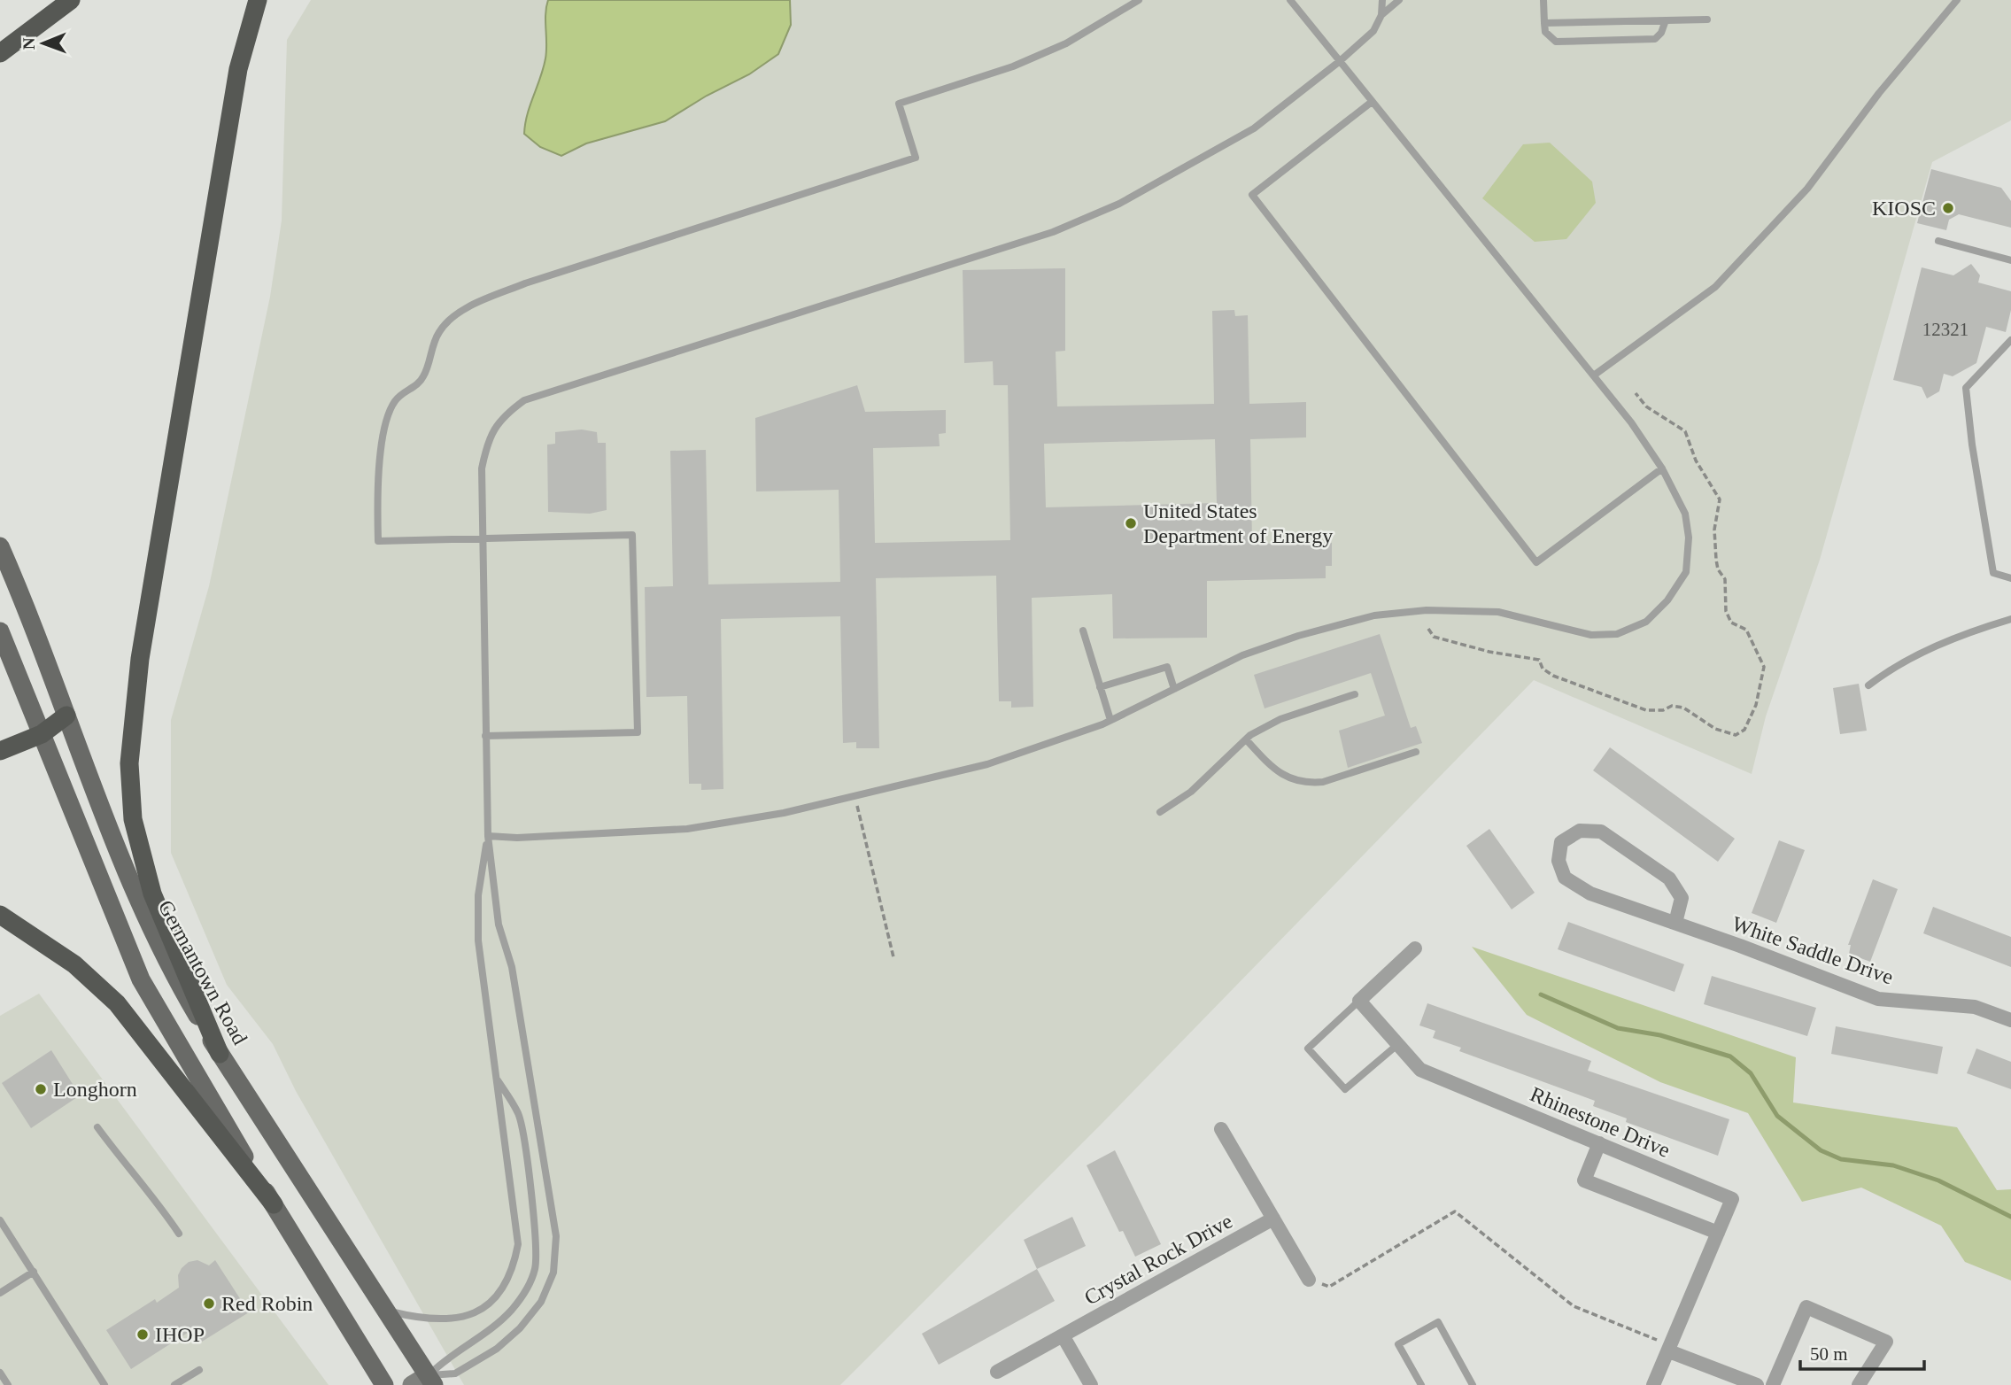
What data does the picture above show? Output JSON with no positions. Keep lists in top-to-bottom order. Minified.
{"streets":{"main road":["Germantown Road"],"street":["White Saddle Drive","Rhinestone Drive","Crystal Rock Drive"]},"places":["KIOSC","United States Department of Energy","Longhorn","Red Robin","IHOP"],"house_numbers":["12321"],"scale_bar":"50 m","north":"left"}
